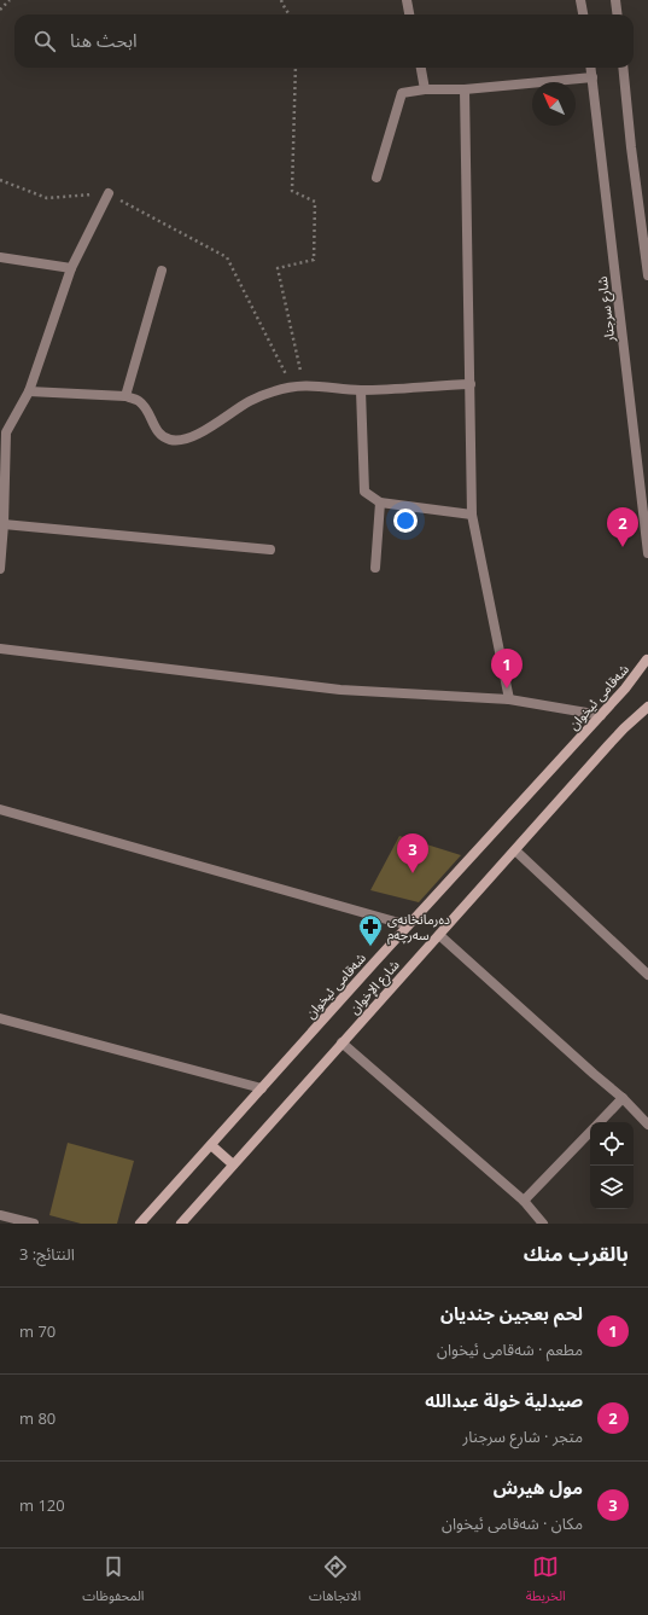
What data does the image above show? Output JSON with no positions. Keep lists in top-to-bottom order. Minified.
{"streets":{"main road":["شەقامی ئیخوان","شارع الإخوان"],"street":["شارع سرجنار"]},"places":{"pharmacy":["دەرمانخانەی سەرچەم"]},"north":"top left","page":{"search":"ابحث هنا","pins":["2","1","3"],"heading":["بالقرب منك","النتائج: 3"],"list":[{"mark":"1","name":"لحم بعجين جنديان","note":"مطعم · شەقامی ئیخوان","value":"70 m"},{"mark":"2","name":"صيدلية خولة عبدالله","note":"متجر · شارع سرجنار","value":"80 m"},{"mark":"3","name":"مول هيرش","note":"مكان · شەقامی ئیخوان","value":"120 m"}],"nav":["الخريطة","الاتجاهات","المحفوظات"]}}
